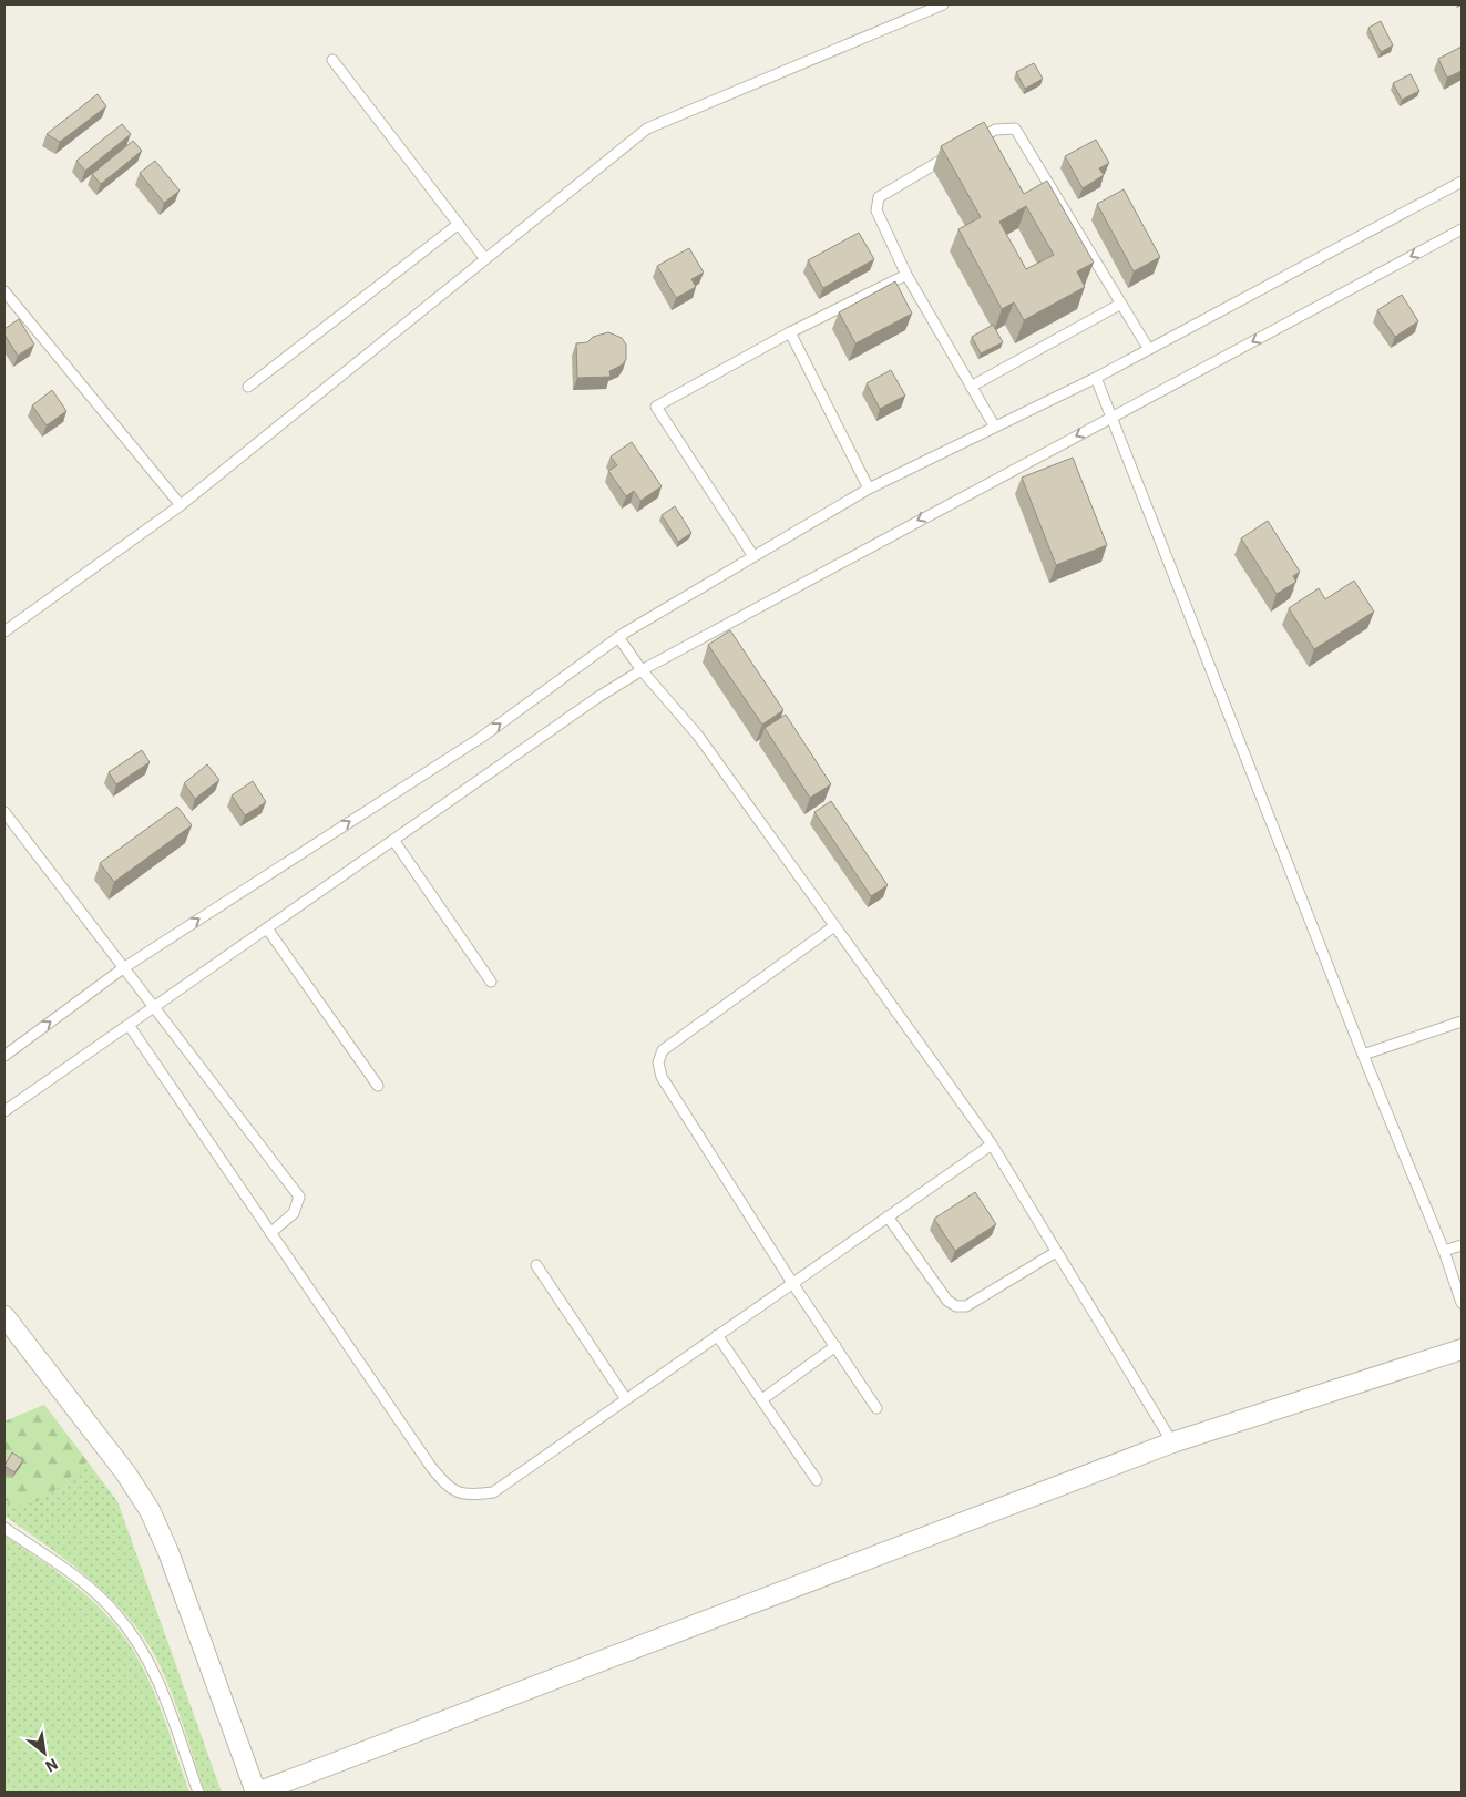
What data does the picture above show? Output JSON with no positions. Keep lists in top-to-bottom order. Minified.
{"north":"bottom right"}
